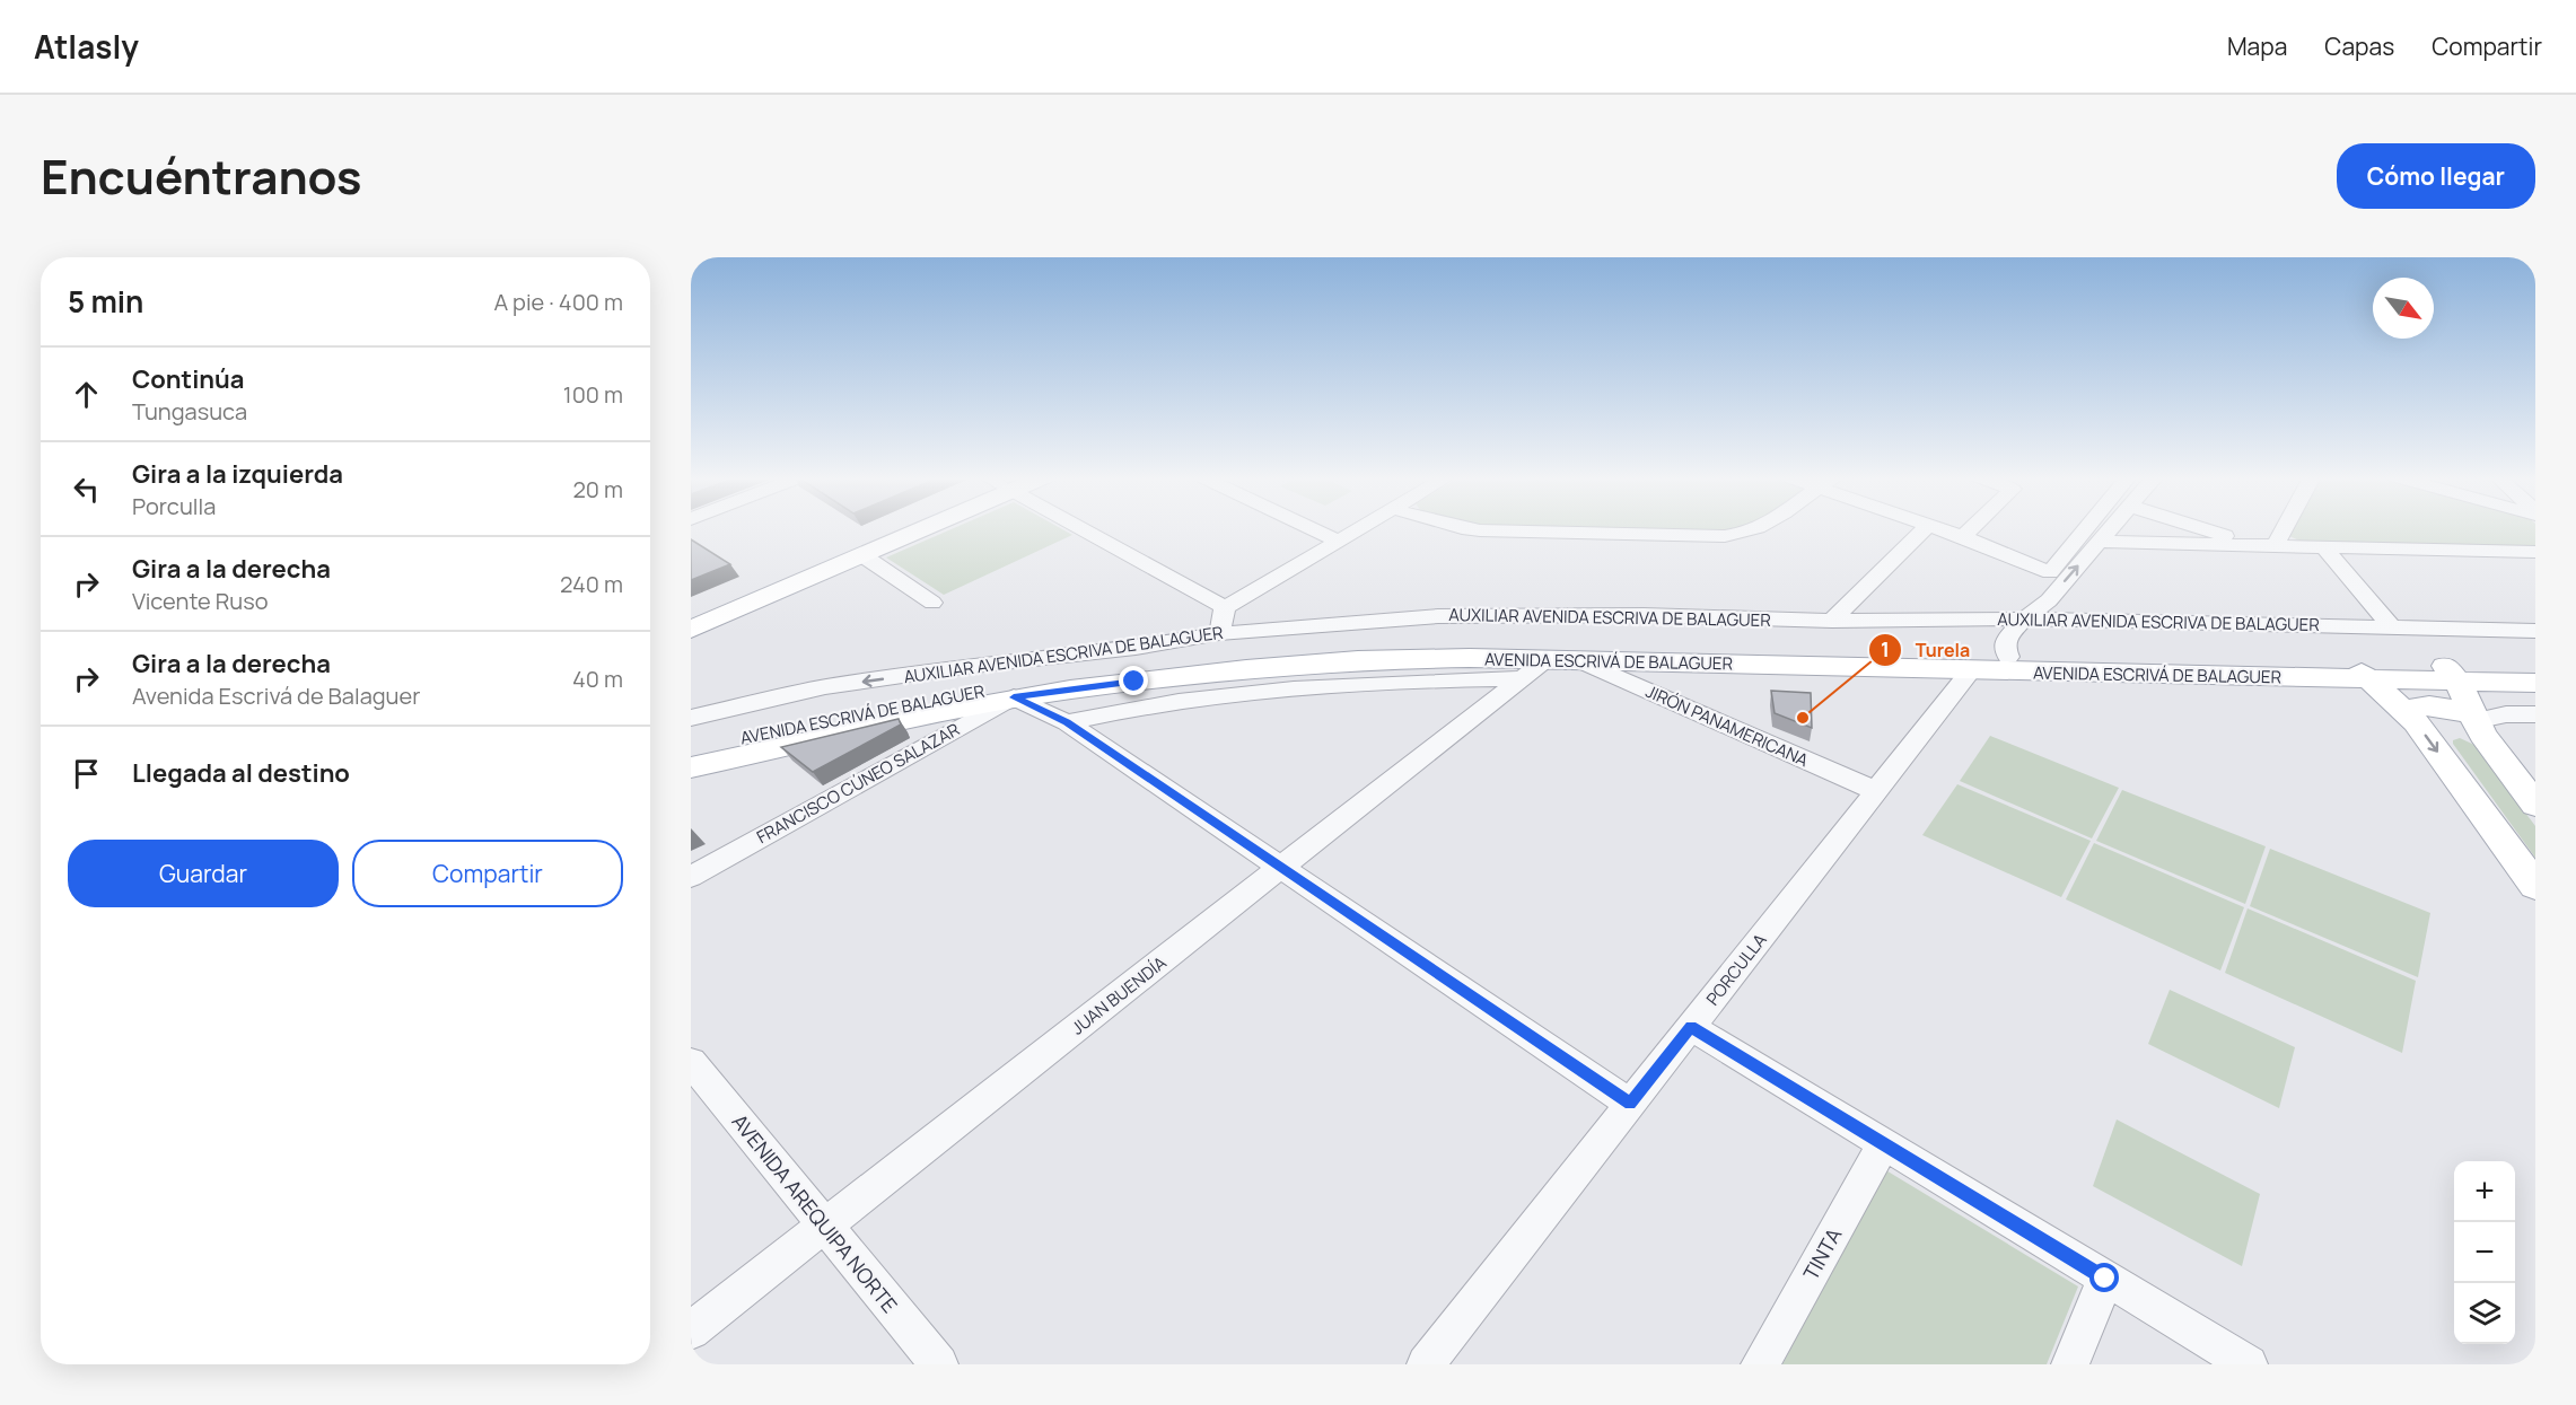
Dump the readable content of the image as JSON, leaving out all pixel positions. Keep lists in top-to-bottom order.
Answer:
{
  "streets": {
    "main road": ["AVENIDA ESCRIVÁ DE BALAGUER"],
    "street": [
      "AUXILIAR AVENIDA ESCRIVA DE BALAGUER",
      "JIRÓN PANAMERICANA",
      "FRANCISCO CÚNEO SALAZAR",
      "PORCULLA",
      "JUAN BUENDÍA",
      "AVENIDA AREQUIPA NORTE",
      "TINTA"
    ]
  },
  "crossings": [
    ["AVENIDA ESCRIVÁ DE BALAGUER", "JIRÓN PANAMERICANA"],
    ["AVENIDA ESCRIVÁ DE BALAGUER", "FRANCISCO CÚNEO SALAZAR"],
    ["AVENIDA ESCRIVÁ DE BALAGUER", "PORCULLA"],
    ["AVENIDA ESCRIVÁ DE BALAGUER", "JUAN BUENDÍA"],
    ["JIRÓN PANAMERICANA", "PORCULLA"],
    ["JUAN BUENDÍA", "AVENIDA AREQUIPA NORTE"]
  ],
  "places": ["Turela"],
  "north": "bottom right",
  "page": {
    "header": "Atlasly",
    "nav": ["Mapa", "Capas", "Compartir"],
    "title": "Encuéntranos",
    "buttons": [
      "Cómo llegar",
      ["Guardar", "Compartir"]
    ],
    "heading": ["5 min", "A pie · 400 m"],
    "list": [
      ["Continúa", "Tungasuca", "100 m"],
      ["Gira a la izquierda", "Porculla", "20 m"],
      ["Gira a la derecha", "Vicente Ruso", "240 m"],
      ["Gira a la derecha", "Avenida Escrivá de Balaguer", "40 m"],
      "Llegada al destino"
    ],
    "map_buttons": ["+", "−"]
  }
}
